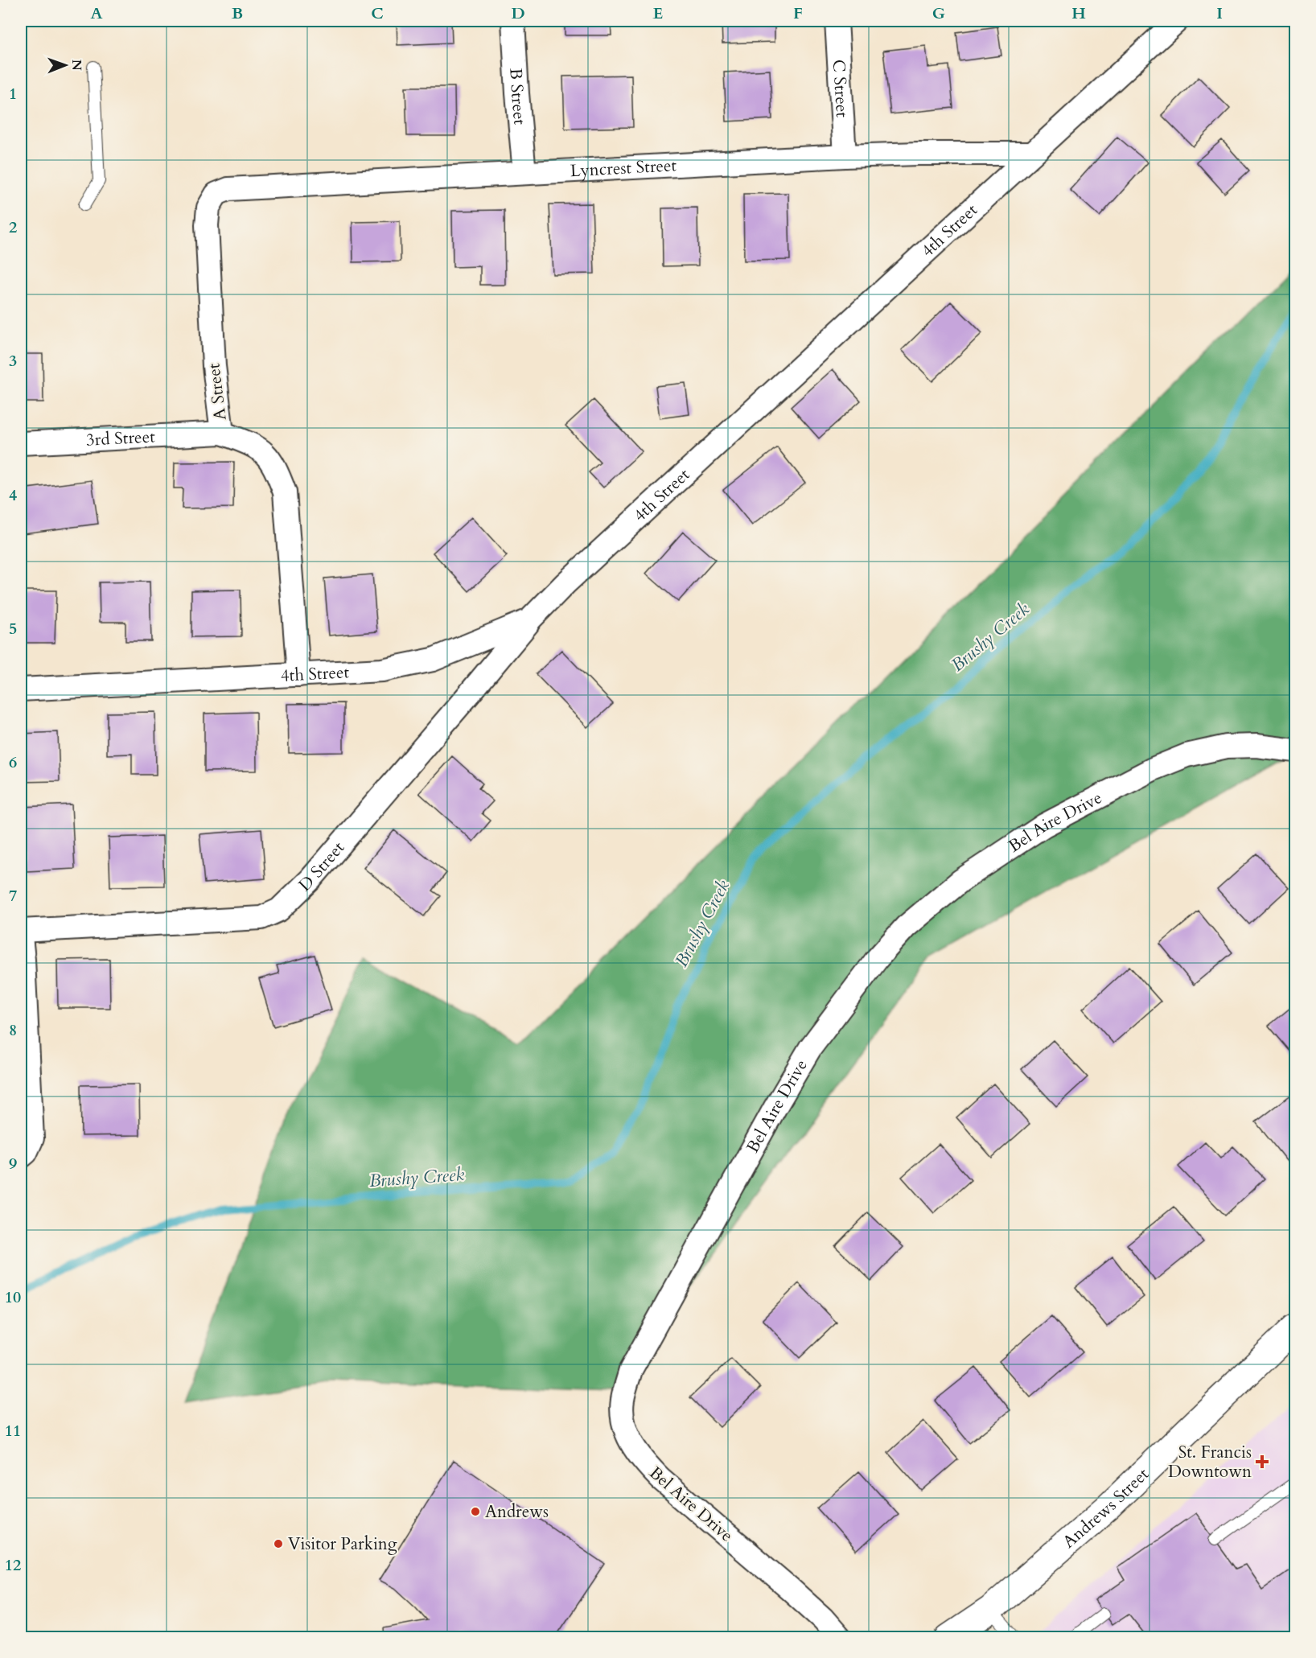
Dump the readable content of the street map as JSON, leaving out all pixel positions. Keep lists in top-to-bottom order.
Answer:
{
  "streets": {
    "street": [
      "C Street",
      "B Street",
      "Lyncrest Street",
      "4th Street",
      "A Street",
      "3rd Street",
      "Bel Aire Drive",
      "D Street",
      "Andrews Street"
    ]
  },
  "crossings": [
    ["C Street", "Lyncrest Street"],
    ["B Street", "Lyncrest Street"],
    ["Lyncrest Street", "4th Street"],
    ["Lyncrest Street", "A Street"],
    ["4th Street", "A Street"],
    ["4th Street", "D Street"],
    ["A Street", "3rd Street"]
  ],
  "water": ["Brushy Creek"],
  "places": {
    "health": ["St. Francis Downtown"],
    "other": ["Andrews", "Visitor Parking"]
  },
  "north": "right",
  "grid": {
    "columns": [
      "A",
      "B",
      "C",
      "D",
      "E",
      "F",
      "G",
      "H",
      "I"
    ],
    "rows": [
      "1",
      "2",
      "3",
      "4",
      "5",
      "6",
      "7",
      "8",
      "9",
      "10",
      "11",
      "12"
    ]
  }
}
